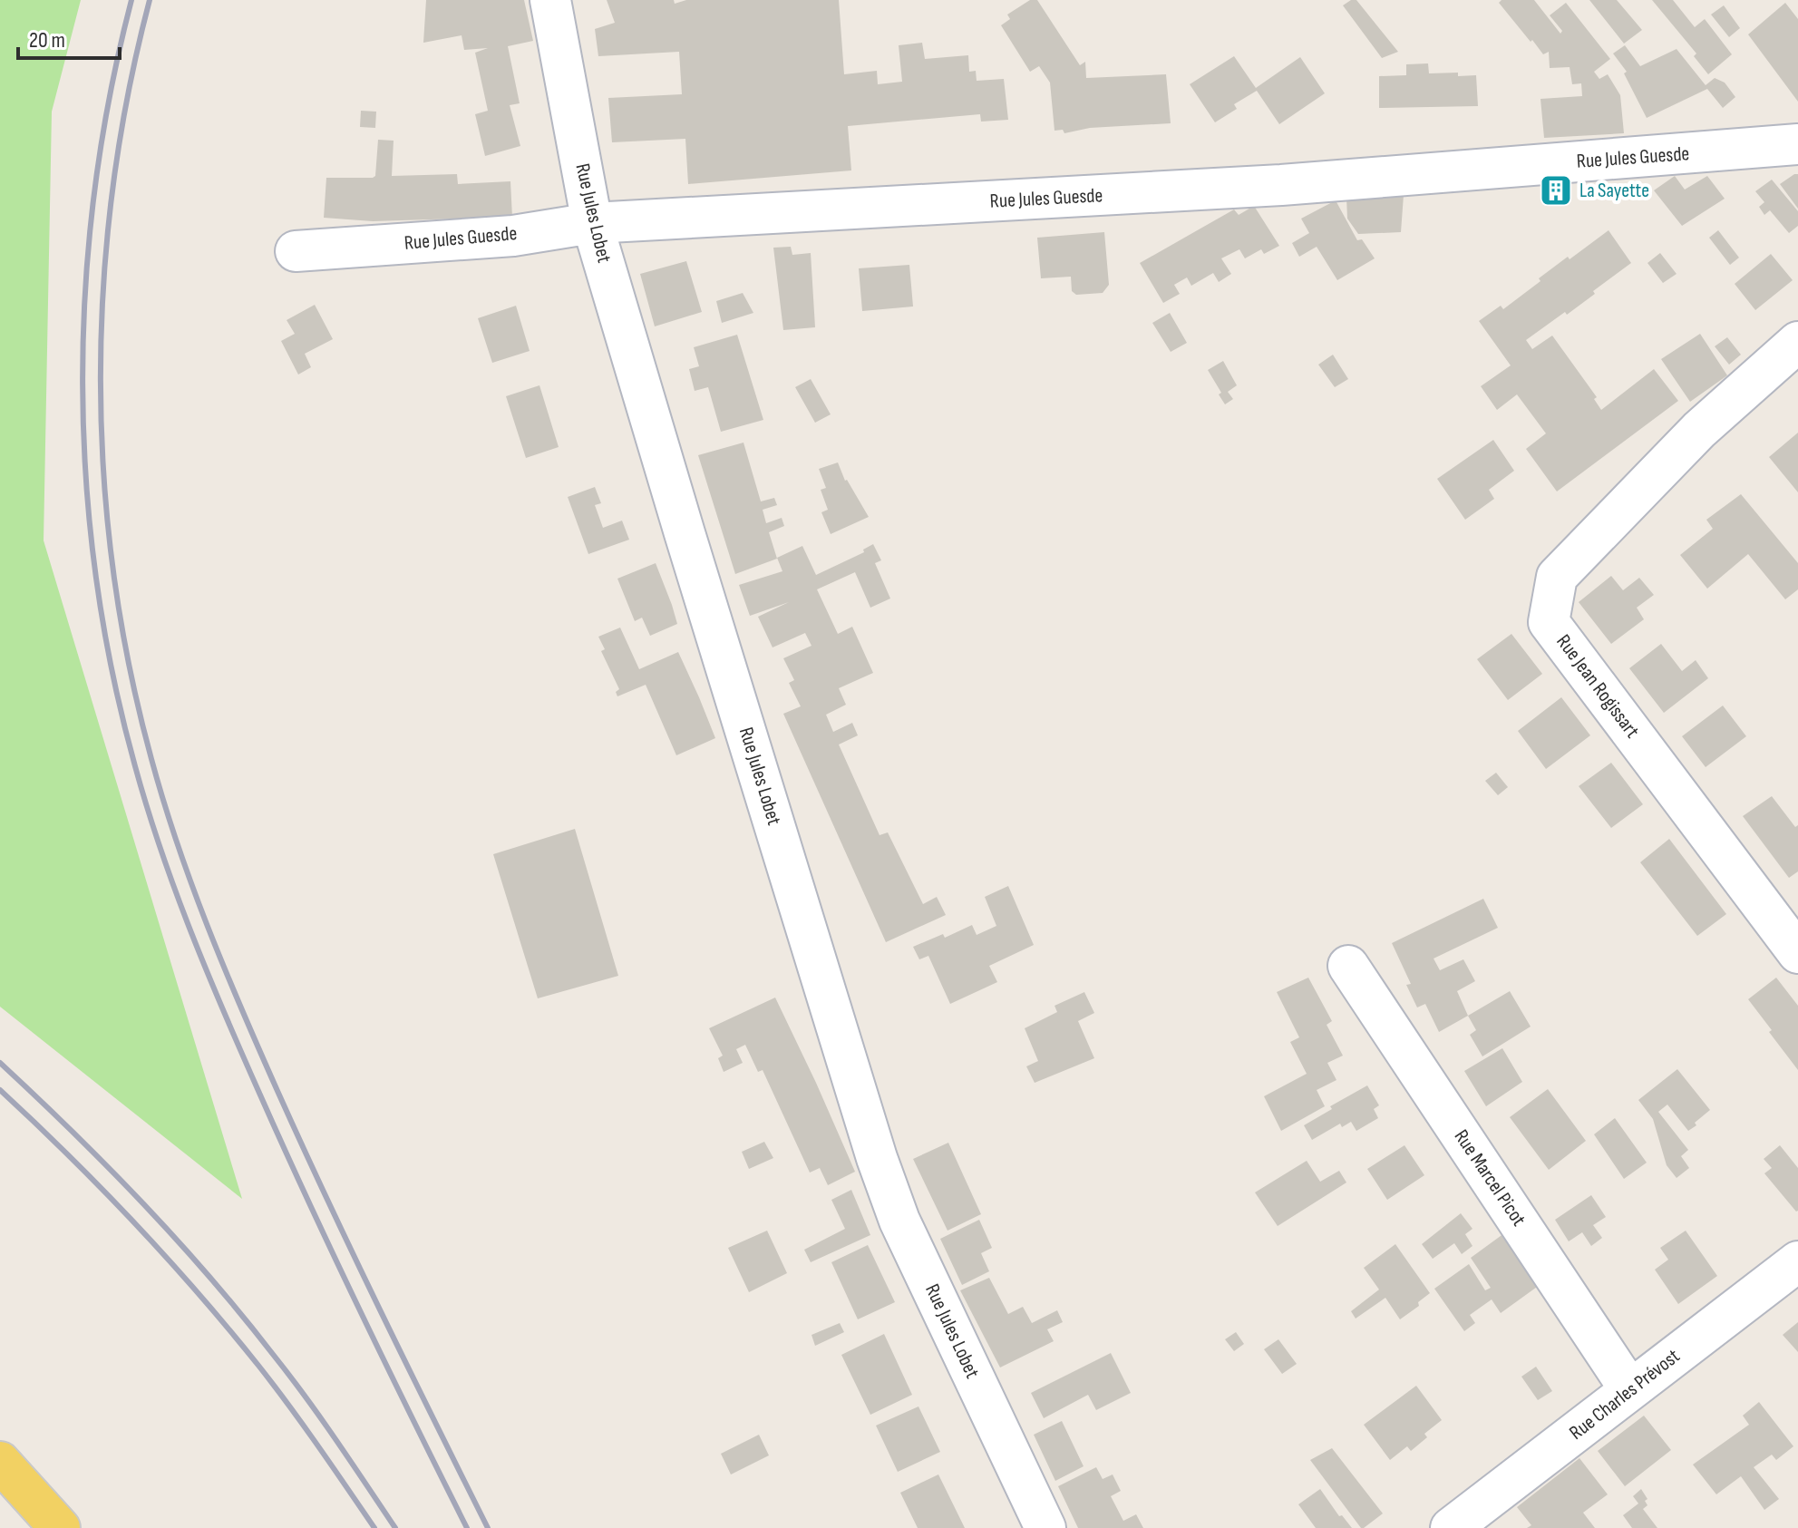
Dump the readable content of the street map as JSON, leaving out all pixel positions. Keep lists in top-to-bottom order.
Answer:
{
  "streets": {
    "street": [
      "Rue Jules Guesde",
      "Rue Jules Lobet",
      "Rue Jean Rogissart",
      "Rue Marcel Picot",
      "Rue Charles Prévost"
    ]
  },
  "crossings": [
    ["Rue Jules Guesde", "Rue Jules Lobet"],
    ["Rue Marcel Picot", "Rue Charles Prévost"]
  ],
  "places": {
    "building": ["La Sayette"]
  },
  "scale_bar": "20 m"
}
